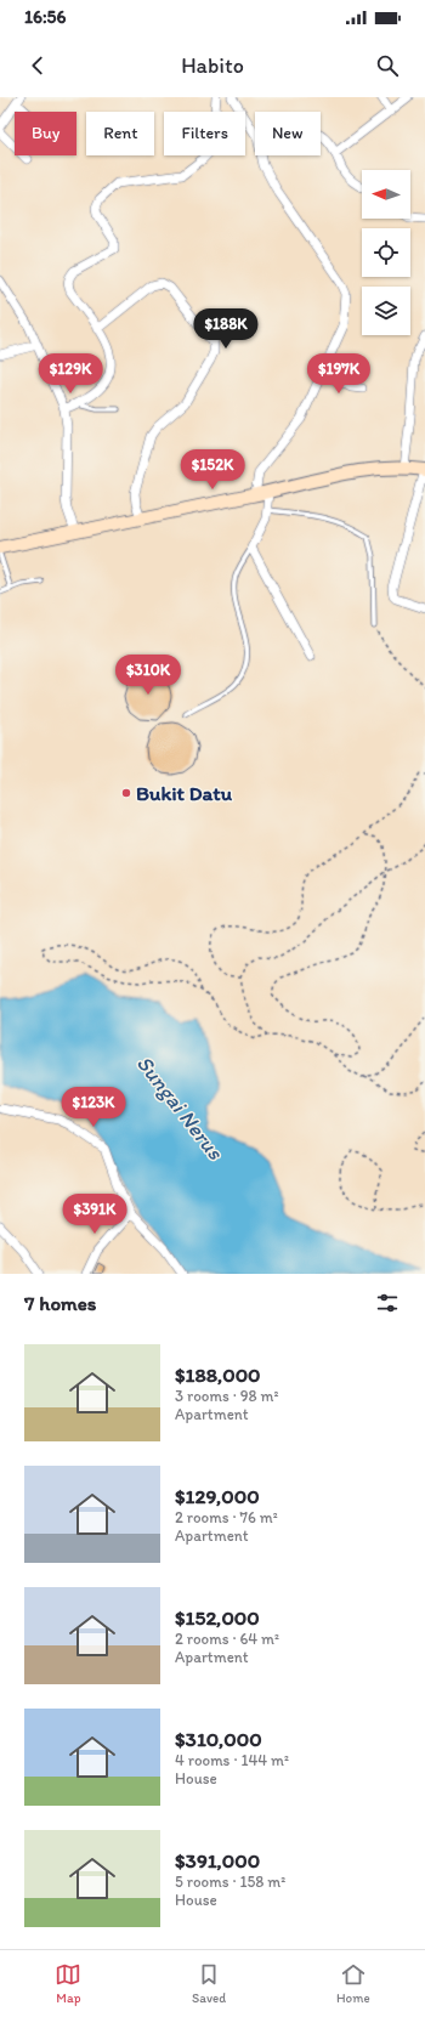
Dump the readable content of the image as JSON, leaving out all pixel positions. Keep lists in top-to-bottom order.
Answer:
{
  "water": ["Sungai Nerus"],
  "places": ["Bukit Datu"],
  "north": "left",
  "page": {
    "status": "16:56",
    "header": "Habito",
    "chip": [
      "Buy",
      "Rent",
      "Filters",
      "New"
    ],
    "price": [
      "$188K",
      "$129K",
      "$197K",
      "$152K",
      "$310K",
      "$123K",
      "$391K"
    ],
    "heading": "7 homes",
    "list": [
      {
        "name": "$188,000",
        "note": "3 rooms · 98 m² · Apartment"
      },
      {
        "name": "$129,000",
        "note": "2 rooms · 76 m² · Apartment"
      },
      {
        "name": "$152,000",
        "note": "2 rooms · 64 m² · Apartment"
      },
      {
        "name": "$310,000",
        "note": "4 rooms · 144 m² · House"
      },
      {
        "name": "$391,000",
        "note": "5 rooms · 158 m² · House"
      }
    ],
    "tabs": ["Map", "Saved", "Home"]
  }
}
